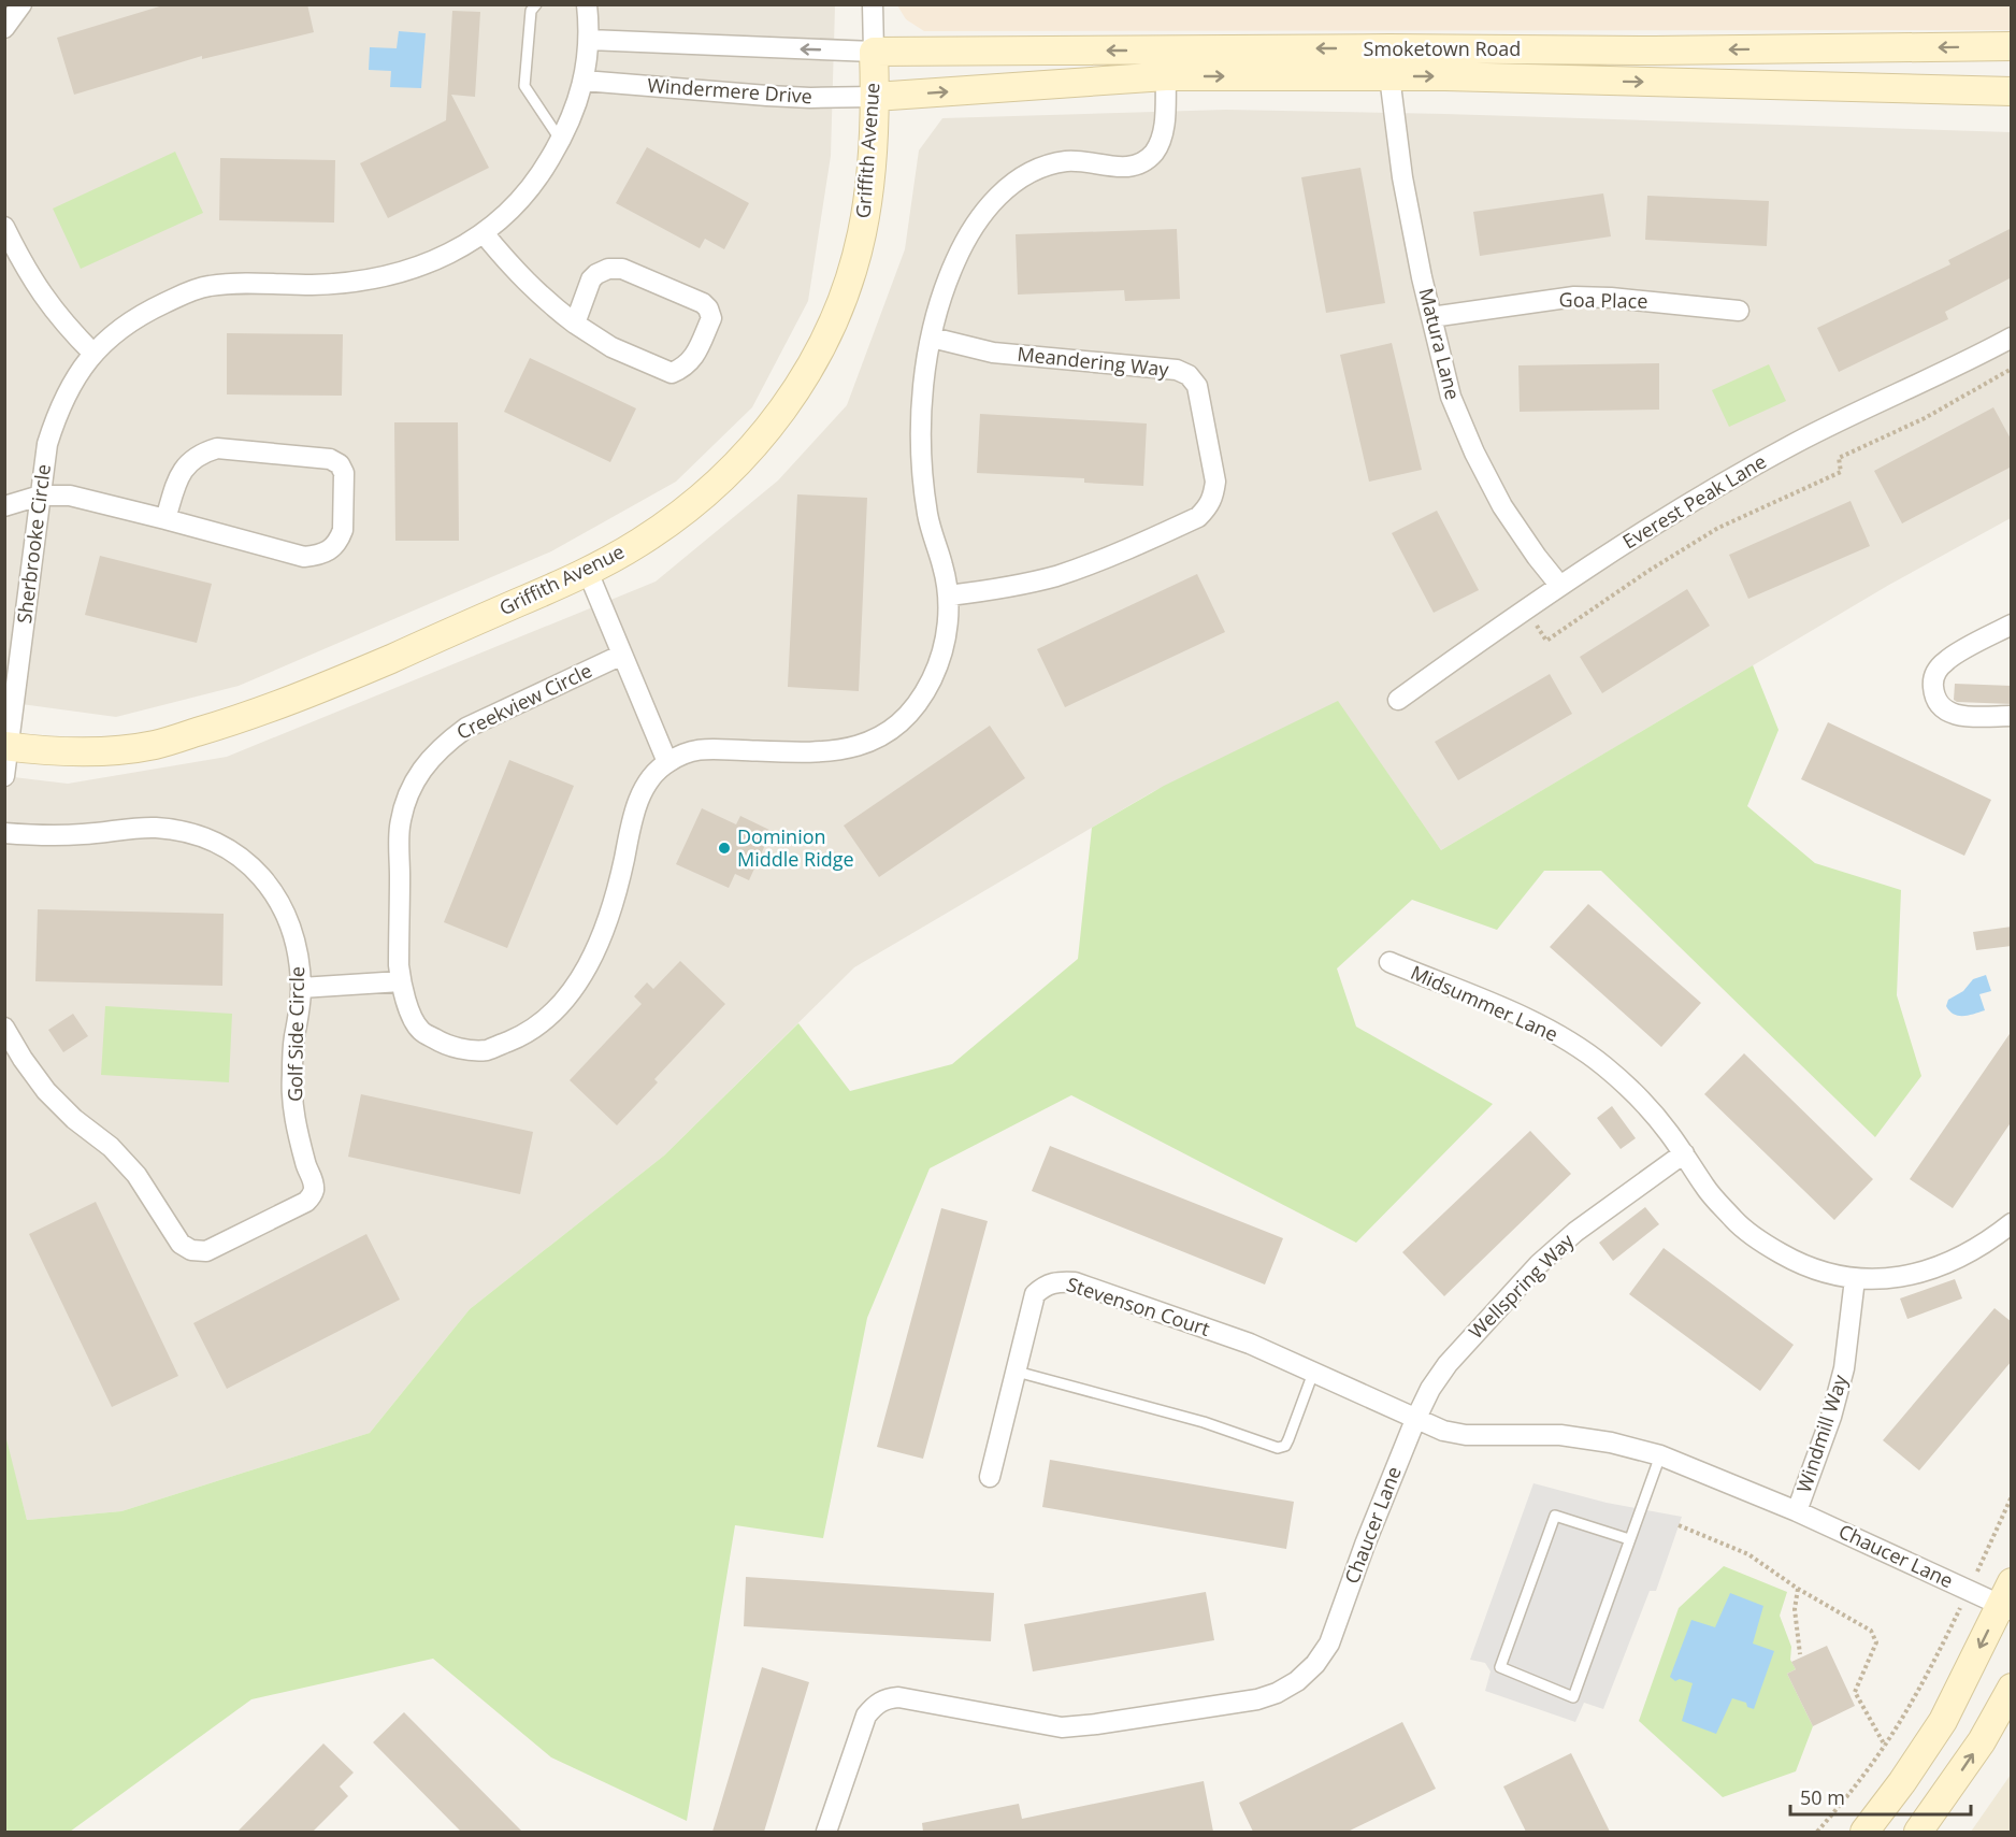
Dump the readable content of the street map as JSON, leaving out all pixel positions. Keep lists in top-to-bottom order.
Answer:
{
  "streets": {
    "street": [
      "Smoketown Road",
      "Windermere Drive",
      "Griffith Avenue",
      "Goa Place",
      "Matura Lane",
      "Meandering Way",
      "Everest Peak Lane",
      "Sherbrooke Circle",
      "Creekview Circle",
      "Midsummer Lane",
      "Golf Side Circle",
      "Wellspring Way",
      "Stevenson Court",
      "Windmill Way",
      "Chaucer Lane"
    ]
  },
  "crossings": [
    ["Smoketown Road", "Windermere Drive"],
    ["Smoketown Road", "Griffith Avenue"],
    ["Smoketown Road", "Matura Lane"],
    ["Windermere Drive", "Griffith Avenue"],
    ["Windermere Drive", "Sherbrooke Circle"],
    ["Griffith Avenue", "Sherbrooke Circle"],
    ["Goa Place", "Matura Lane"],
    ["Matura Lane", "Everest Peak Lane"],
    ["Midsummer Lane", "Wellspring Way"],
    ["Midsummer Lane", "Windmill Way"],
    ["Wellspring Way", "Stevenson Court"],
    ["Wellspring Way", "Chaucer Lane"],
    ["Stevenson Court", "Chaucer Lane"],
    ["Windmill Way", "Chaucer Lane"]
  ],
  "places": ["Dominion Middle Ridge"],
  "scale_bar": "50 m"
}
